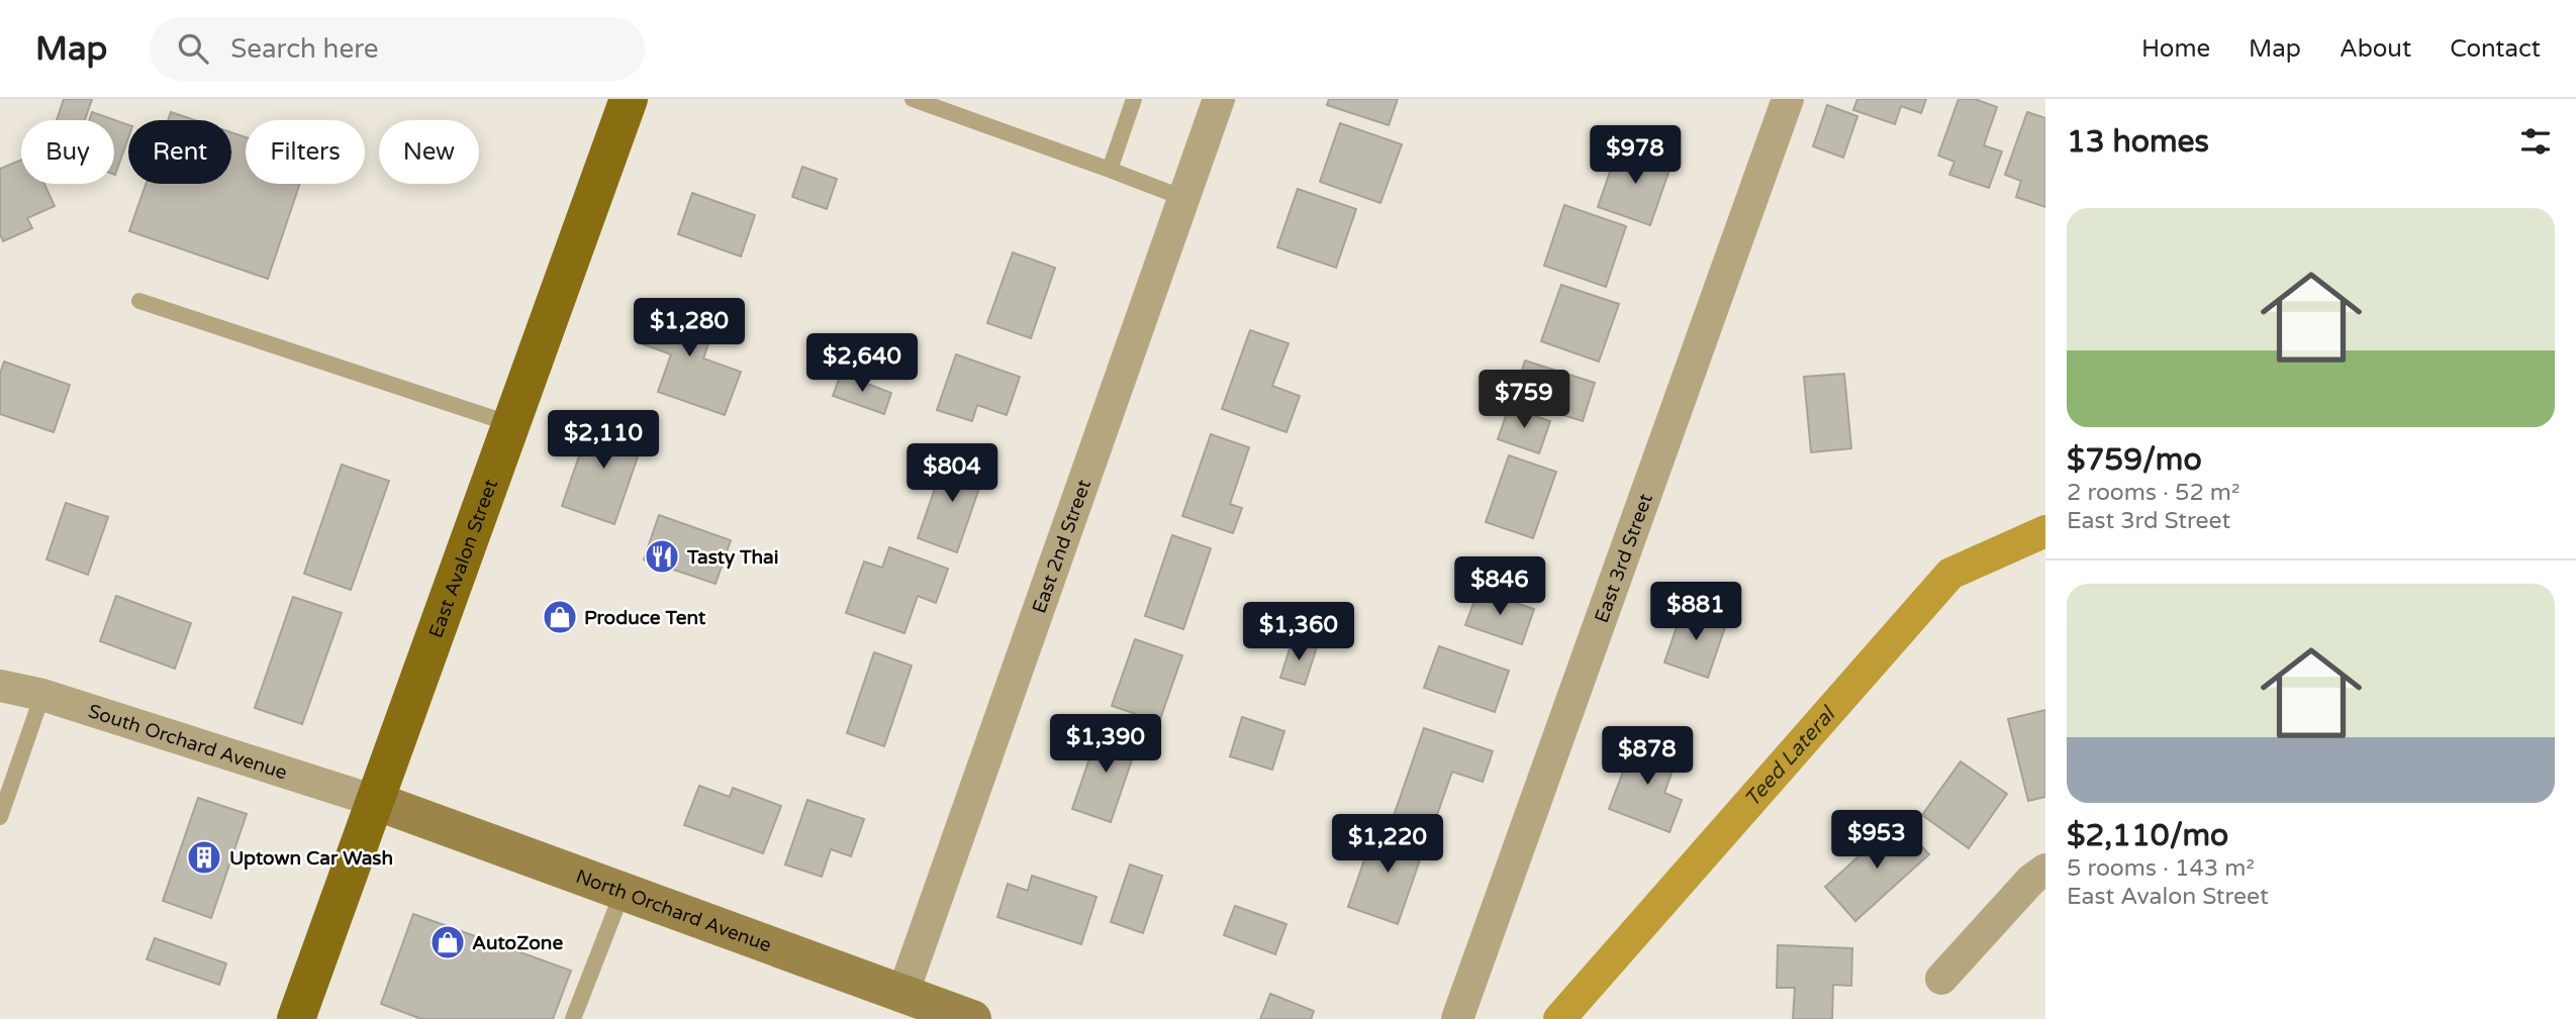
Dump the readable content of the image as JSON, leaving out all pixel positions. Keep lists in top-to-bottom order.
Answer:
{
  "streets": {
    "main road": ["East Avalon Street"],
    "street": [
      "East 2nd Street",
      "East 3rd Street",
      "South Orchard Avenue",
      "North Orchard Avenue"
    ]
  },
  "crossings": [
    ["East 2nd Street", "North Orchard Avenue"],
    ["East Avalon Street", "South Orchard Avenue"],
    ["East Avalon Street", "North Orchard Avenue"],
    ["South Orchard Avenue", "North Orchard Avenue"]
  ],
  "water": ["Teed Lateral"],
  "places": {
    "restaurant": ["Tasty Thai"],
    "shop": ["Produce Tent", "AutoZone"],
    "building": ["Uptown Car Wash"]
  },
  "page": {
    "header": "Map",
    "search": "Search here",
    "nav": [
      "Home",
      "Map",
      "About",
      "Contact"
    ],
    "heading": "13 homes",
    "chip": [
      "Buy",
      "Rent",
      "Filters",
      "New"
    ],
    "price": [
      "$978",
      "$1,280",
      "$2,640",
      "$759",
      "$2,110",
      "$804",
      "$846",
      "$881",
      "$1,360",
      "$1,390",
      "$878",
      "$953",
      "$1,220"
    ],
    "list": [
      {
        "name": "$759/mo",
        "note": "2 rooms · 52 m² · East 3rd Street"
      },
      {
        "name": "$2,110/mo",
        "note": "5 rooms · 143 m² · East Avalon Street"
      }
    ]
  }
}
